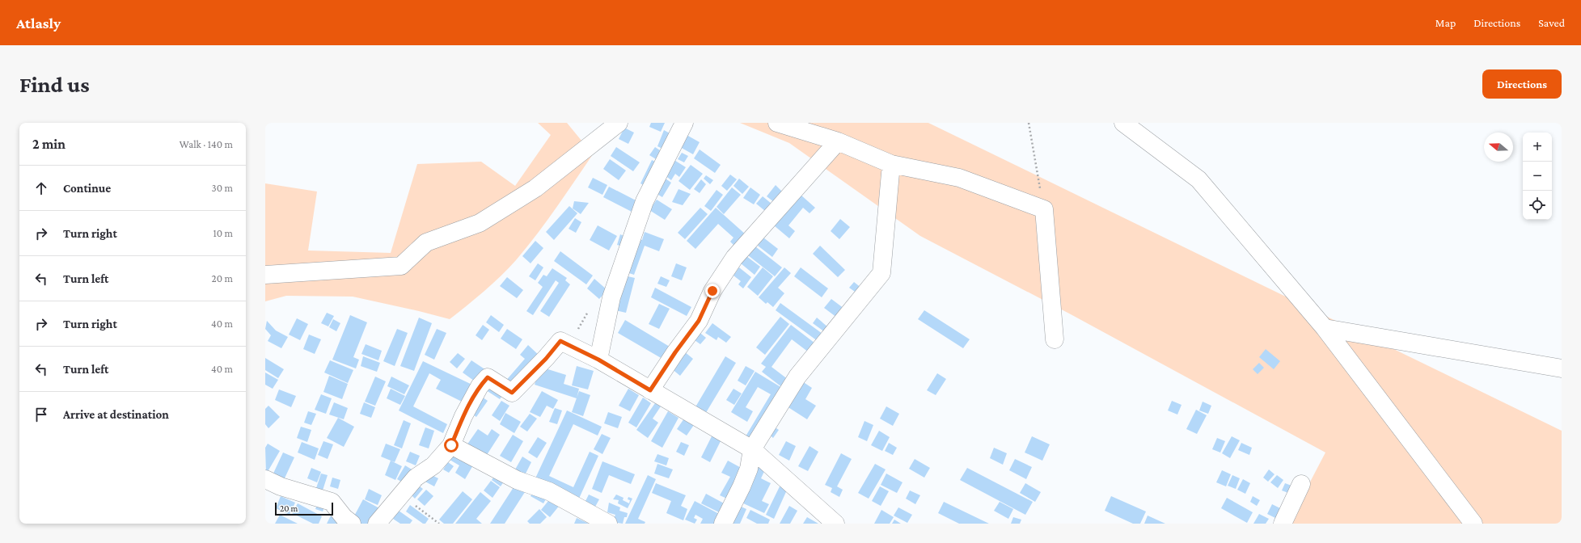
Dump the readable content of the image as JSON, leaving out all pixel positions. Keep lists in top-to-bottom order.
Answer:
{
  "scale_bar": "20 m",
  "north": "left",
  "page": {
    "header": "Atlasly",
    "nav": ["Map", "Directions", "Saved"],
    "buttons": "Directions",
    "title": "Find us",
    "heading": ["2 min", "Walk · 140 m"],
    "map_buttons": ["+", "−"],
    "list": [
      ["Continue", "30 m"],
      ["Turn right", "10 m"],
      ["Turn left", "20 m"],
      ["Turn right", "40 m"],
      ["Turn left", "40 m"],
      "Arrive at destination"
    ],
    "scale": "20 m"
  }
}
